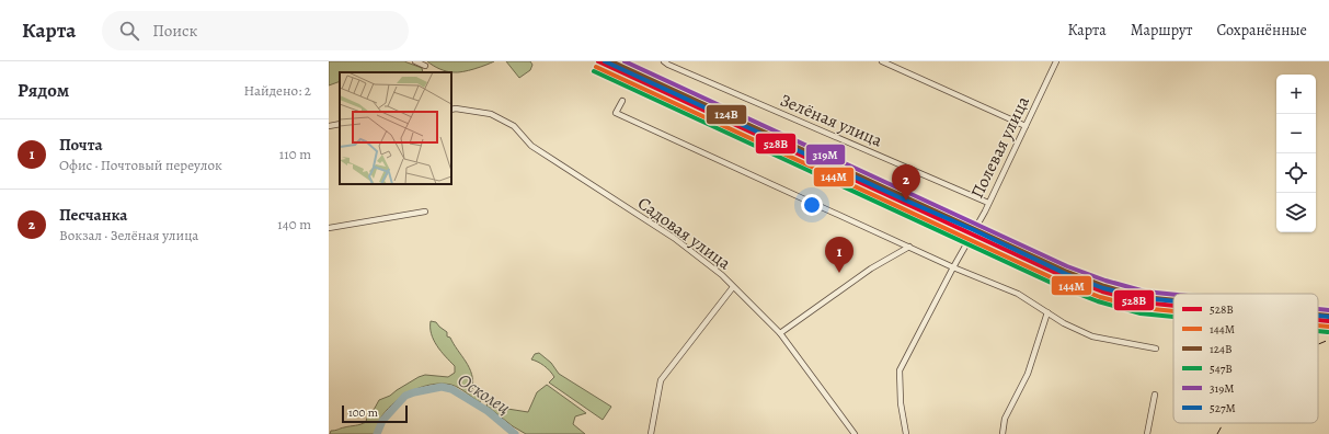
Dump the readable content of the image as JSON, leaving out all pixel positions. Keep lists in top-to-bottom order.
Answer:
{
  "streets": {
    "street": ["Зелёная улица", "Полевая улица", "Садовая улица"]
  },
  "crossings": [
    ["Зелёная улица", "Полевая улица"]
  ],
  "water": ["Осколец"],
  "lines": [
    "transit line 528В",
    "transit line 124В",
    "transit line 319М",
    "transit line 527М",
    "transit line 144М",
    "transit line 547В"
  ],
  "legend": [
    "528В",
    "144М",
    "124В",
    "547В",
    "319М",
    "527М"
  ],
  "scale_bar": "100 m",
  "page": {
    "header": "Карта",
    "search": "Поиск",
    "nav": ["Карта", "Маршрут", "Сохранённые"],
    "heading": ["Рядом", "Найдено: 2"],
    "map_buttons": ["+", "−"],
    "list": [
      {
        "mark": "1",
        "name": "Почта",
        "note": "Офис · Почтовый переулок",
        "value": "110 m"
      },
      {
        "mark": "2",
        "name": "Песчанка",
        "note": "Вокзал · Зелёная улица",
        "value": "140 m"
      }
    ],
    "pins": ["2", "1"],
    "scale": "100 m"
  }
}
